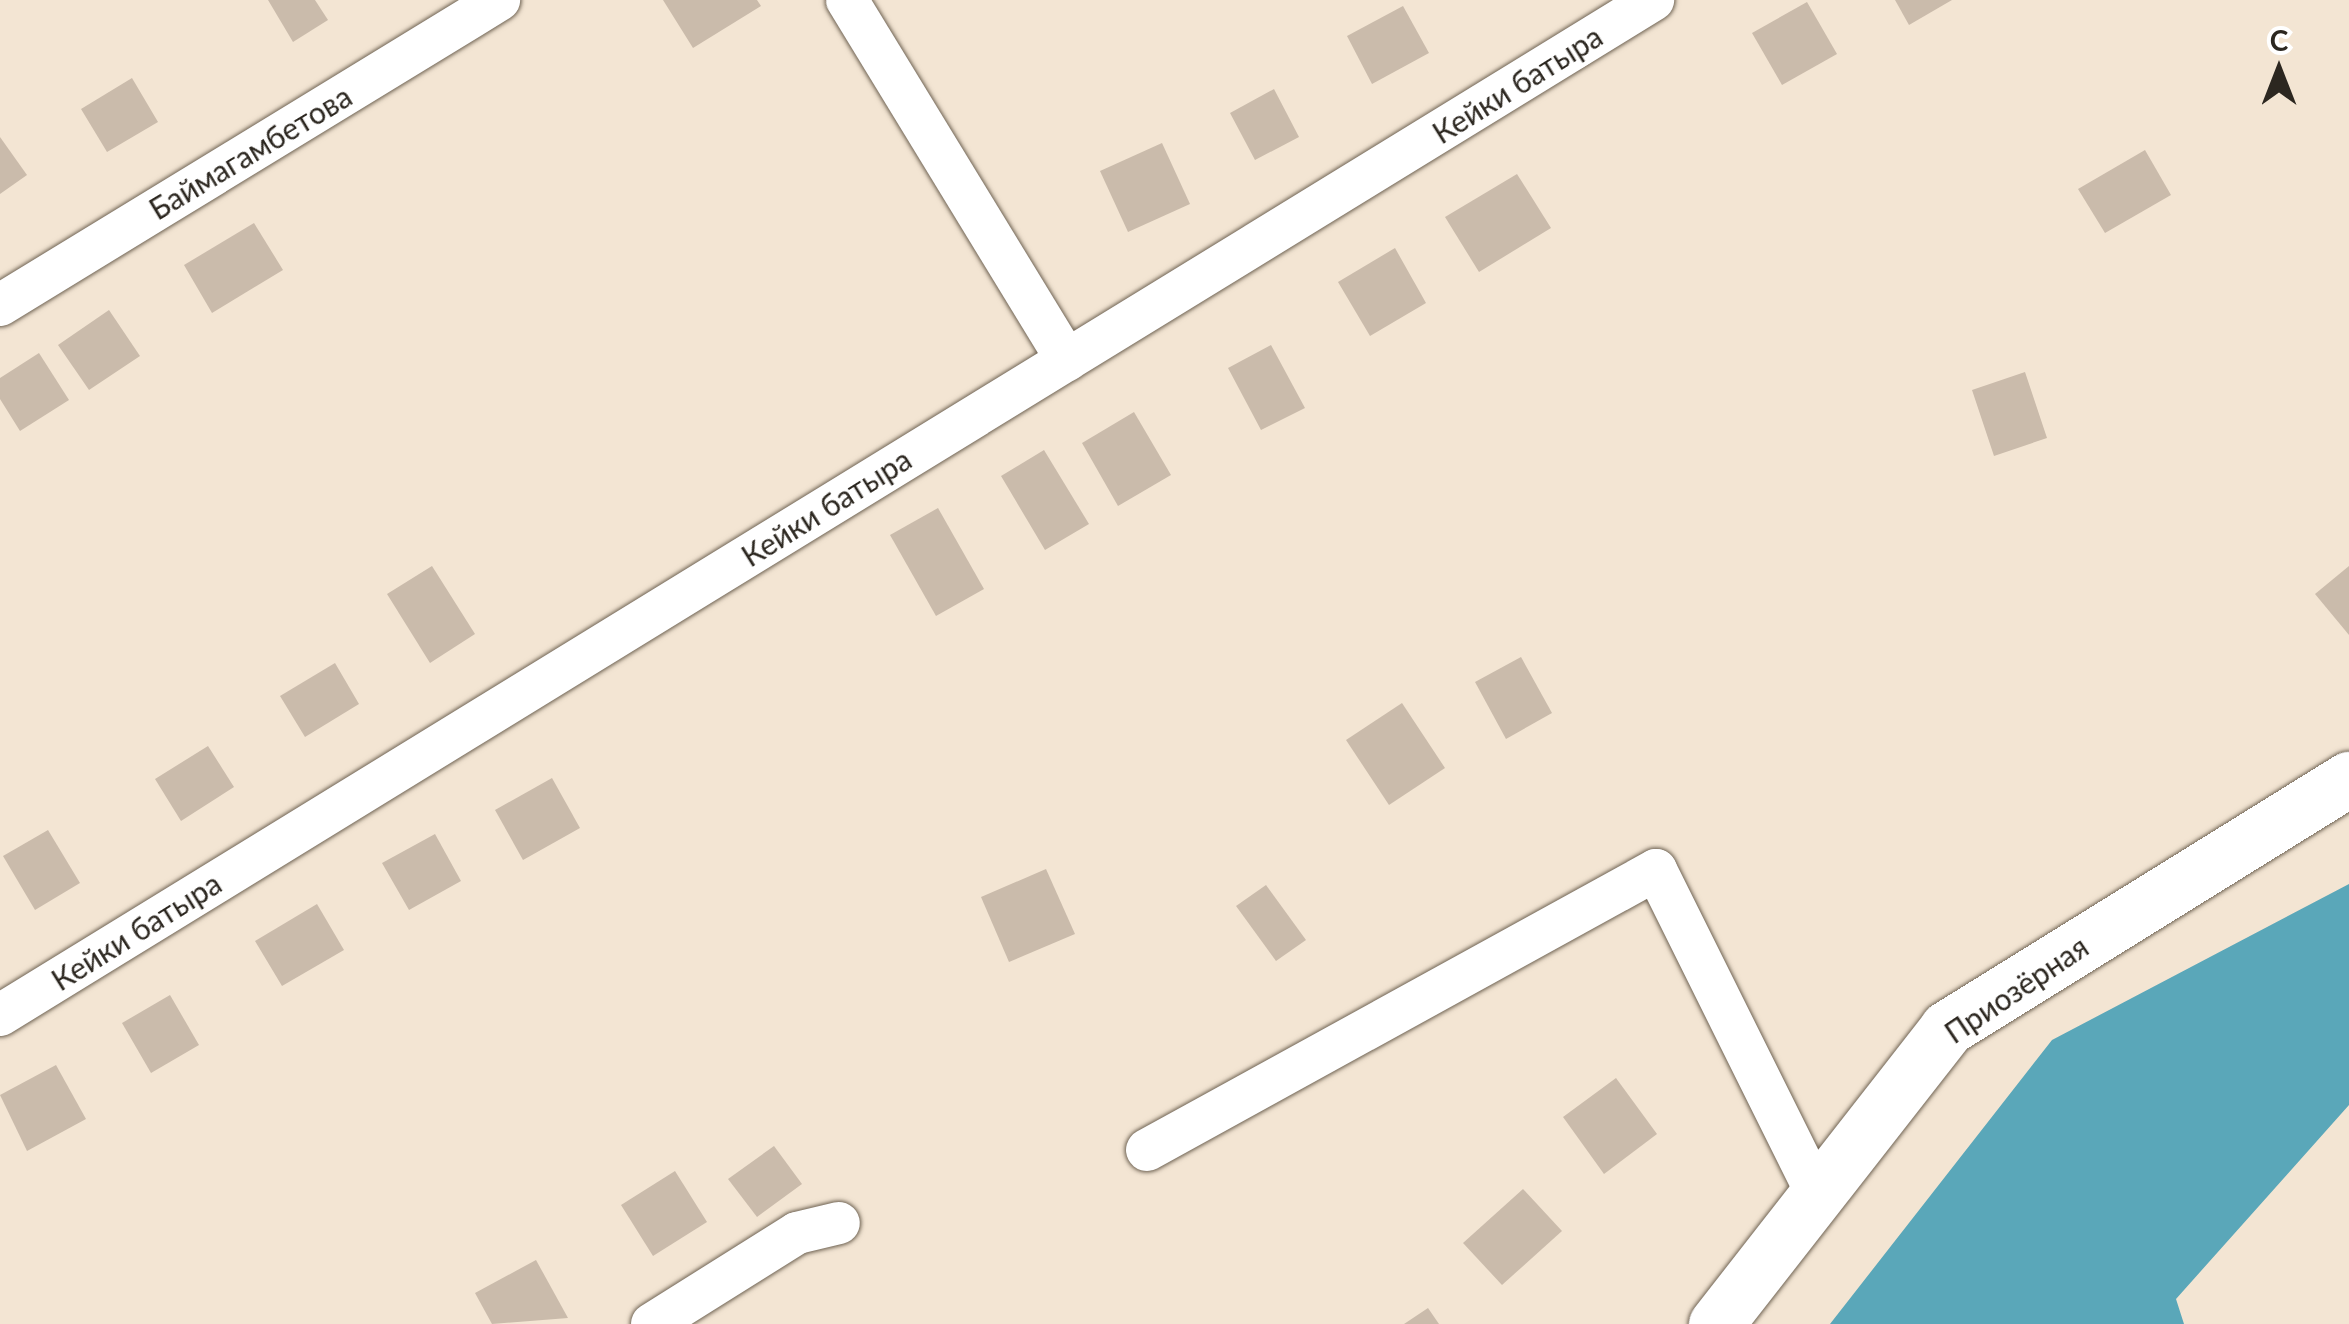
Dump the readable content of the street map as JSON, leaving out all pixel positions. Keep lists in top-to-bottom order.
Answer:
{
  "streets": {
    "street": ["Кейки батыра", "Баймагамбетова", "Приозёрная"]
  },
  "north": "top"
}
